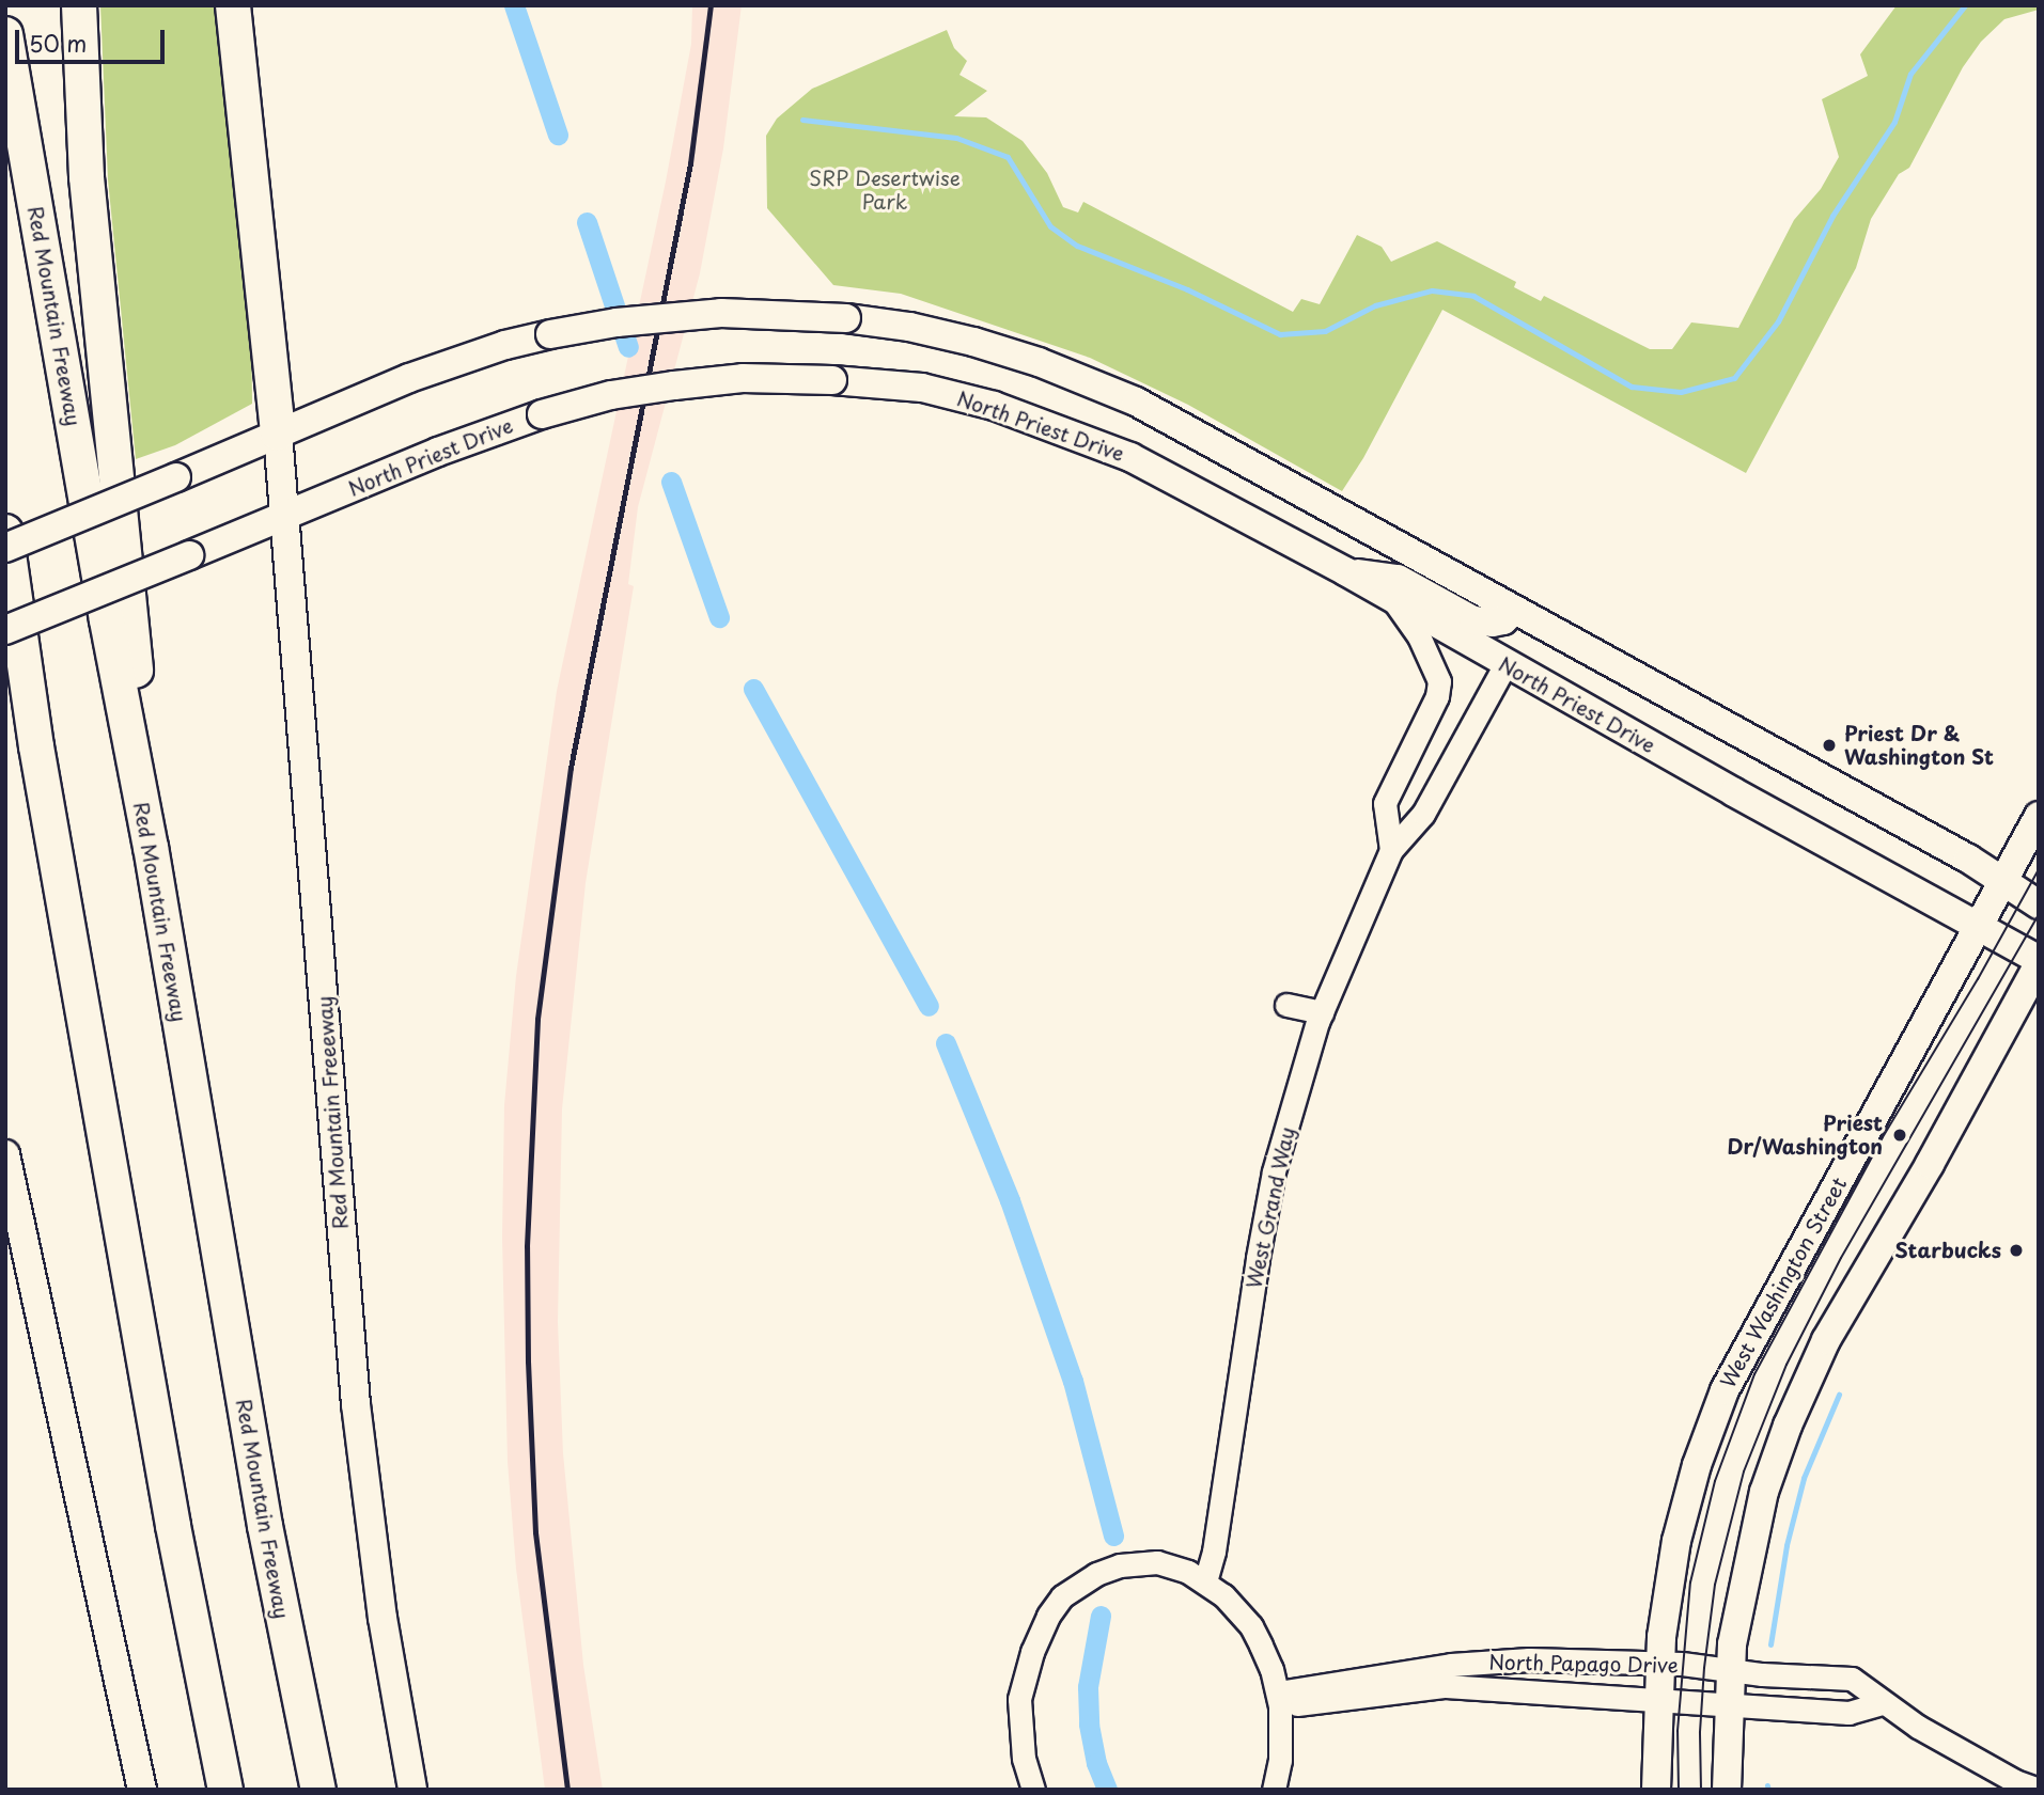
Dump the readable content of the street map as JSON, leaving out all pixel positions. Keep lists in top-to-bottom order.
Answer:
{
  "streets": {
    "highway": ["Red Mountain Freeway"],
    "main road": ["North Priest Drive", "Red Mountain Freeeway", "West Washington Street"],
    "street": ["West Grand Way", "North Papago Drive"]
  },
  "crossings": [
    ["North Priest Drive", "Red Mountain Freeeway"],
    ["North Priest Drive", "West Grand Way"],
    ["North Priest Drive", "West Washington Street"],
    ["West Washington Street", "North Papago Drive"]
  ],
  "parks": ["SRP Desertwise Park"],
  "places": ["Priest Dr & Washington St", "Priest Dr/Washington", "Starbucks"],
  "scale_bar": "50 m"
}
